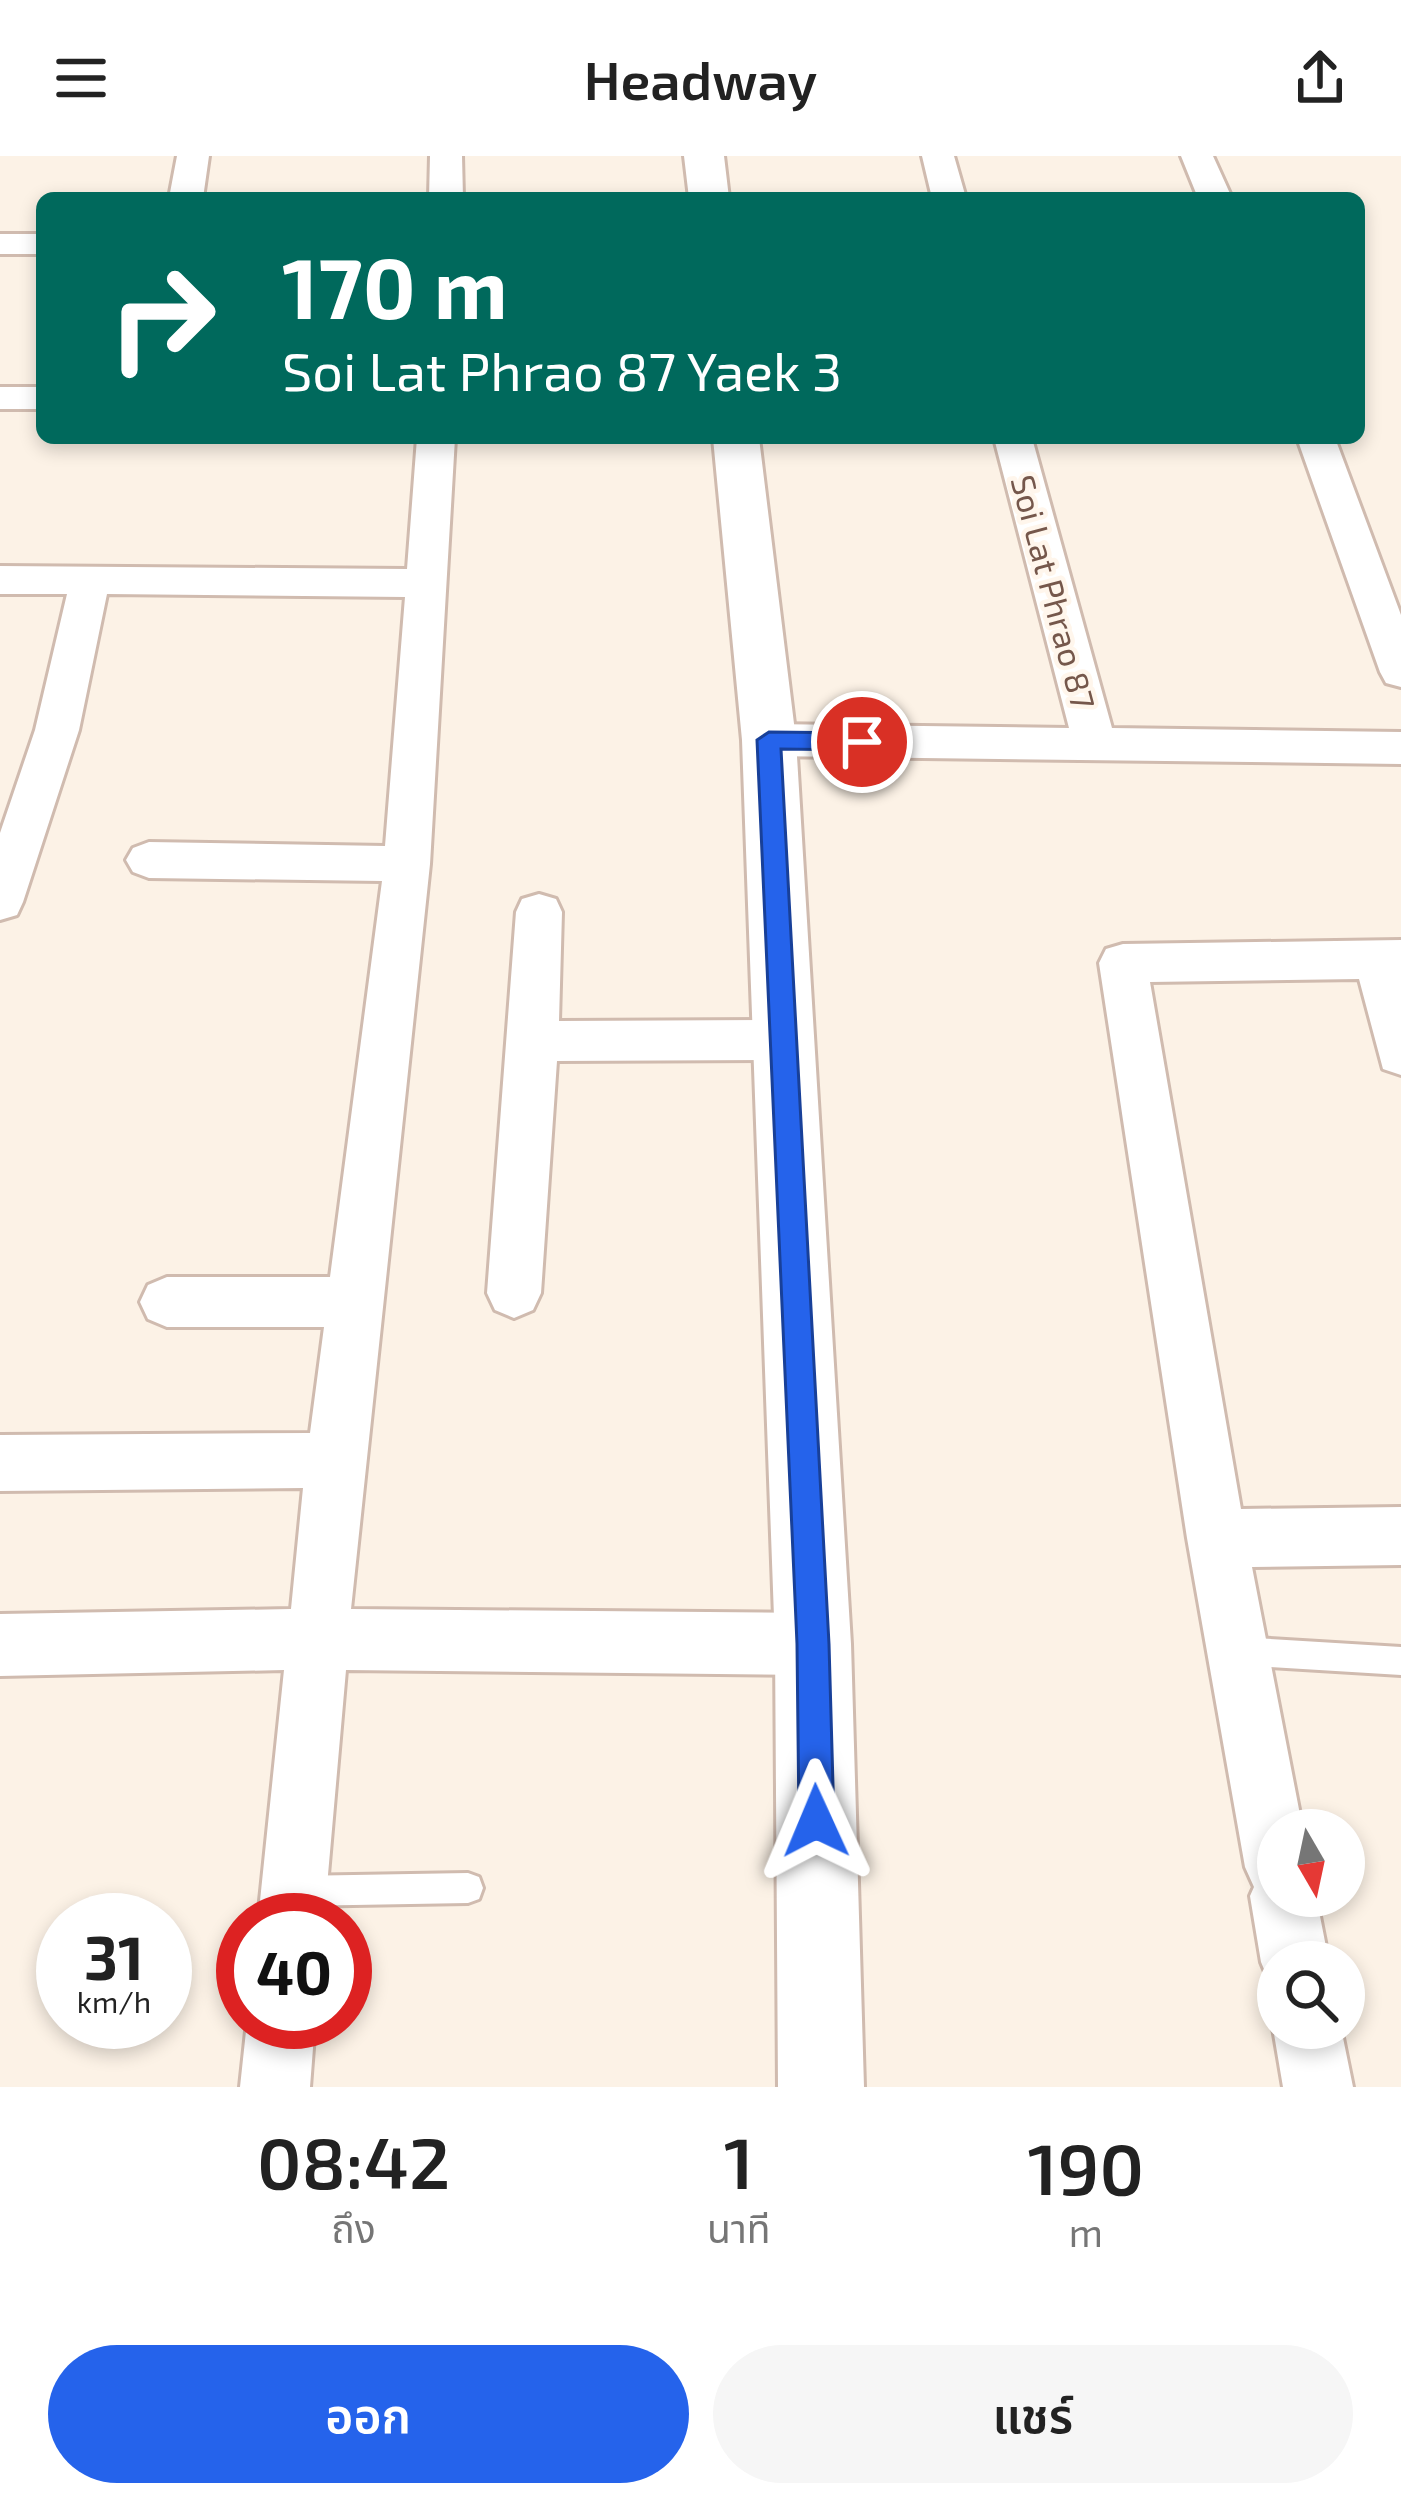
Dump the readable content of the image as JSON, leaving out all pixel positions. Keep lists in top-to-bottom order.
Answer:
{
  "streets": {
    "street": ["Soi Lat Phrao 87"]
  },
  "north": "bottom",
  "page": {
    "header": "Headway",
    "turn": ["170 m", "Soi Lat Phrao 87 Yaek 3"],
    "speed": "31 km/h",
    "limit": "40",
    "eta": [
      "08:42",
      "ถึง",
      "1",
      "นาที",
      "190",
      "m"
    ],
    "buttons": ["ออก", "แชร์"]
  }
}
